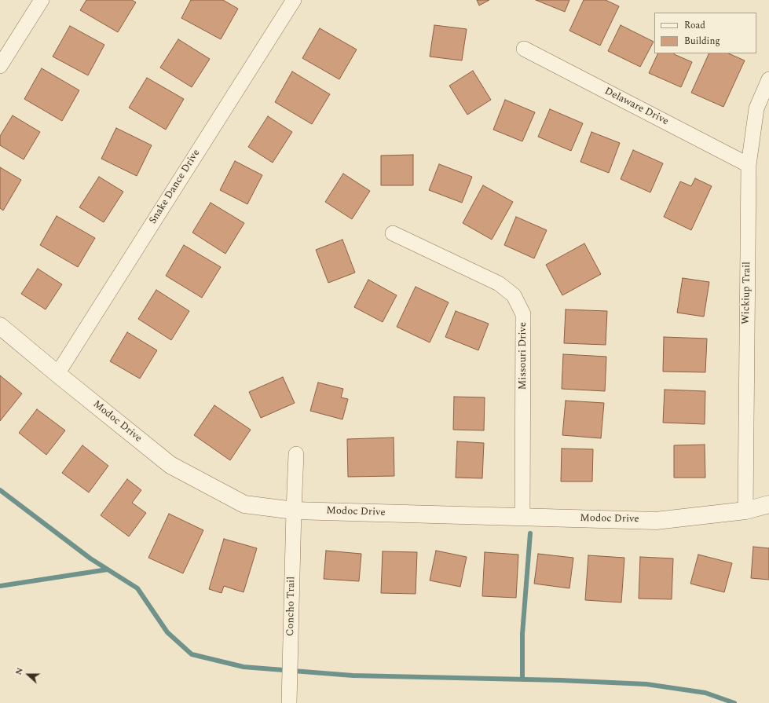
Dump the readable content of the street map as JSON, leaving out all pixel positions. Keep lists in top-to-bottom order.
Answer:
{
  "streets": {
    "street": [
      "Delaware Drive",
      "Snake Dance Drive",
      "Wickiup Trail",
      "Missouri Drive",
      "Modoc Drive",
      "Concho Trail"
    ]
  },
  "crossings": [
    ["Delaware Drive", "Wickiup Trail"],
    ["Snake Dance Drive", "Modoc Drive"],
    ["Wickiup Trail", "Modoc Drive"],
    ["Missouri Drive", "Modoc Drive"],
    ["Modoc Drive", "Concho Trail"]
  ],
  "legend": ["Road", "Building"],
  "north": "left"
}
